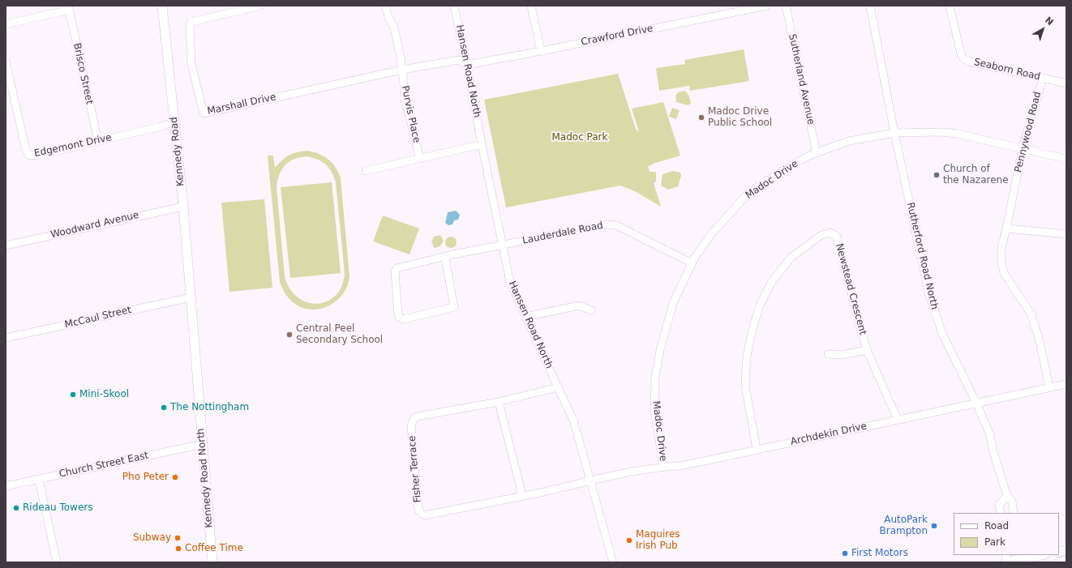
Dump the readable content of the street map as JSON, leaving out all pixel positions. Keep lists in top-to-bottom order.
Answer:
{
  "streets": {
    "main road": ["Kennedy Road", "Kennedy Road North"],
    "street": [
      "Crawford Drive",
      "Seaborn Road",
      "Hansen Road North",
      "Brisco Street",
      "Sutherland Avenue",
      "Marshall Drive",
      "Purvis Place",
      "Pennywood Road",
      "Edgemont Drive",
      "Madoc Drive",
      "Woodward Avenue",
      "Lauderdale Road",
      "Rutherford Road North",
      "Newstead Crescent",
      "McCaul Street",
      "Archdekin Drive",
      "Church Street East",
      "Fisher Terrace"
    ]
  },
  "crossings": [
    ["Crawford Drive", "Hansen Road North"],
    ["Crawford Drive", "Marshall Drive"],
    ["Seaborn Road", "Pennywood Road"],
    ["Hansen Road North", "Marshall Drive"],
    ["Hansen Road North", "Lauderdale Road"],
    ["Hansen Road North", "Archdekin Drive"],
    ["Hansen Road North", "Fisher Terrace"],
    ["Brisco Street", "Edgemont Drive"],
    ["Sutherland Avenue", "Madoc Drive"],
    ["Marshall Drive", "Purvis Place"],
    ["Pennywood Road", "Madoc Drive"],
    ["Pennywood Road", "Archdekin Drive"],
    ["Edgemont Drive", "Kennedy Road"],
    ["Kennedy Road", "Woodward Avenue"],
    ["Kennedy Road", "McCaul Street"],
    ["Kennedy Road", "Kennedy Road North"],
    ["Madoc Drive", "Lauderdale Road"],
    ["Madoc Drive", "Rutherford Road North"],
    ["Madoc Drive", "Archdekin Drive"],
    ["Rutherford Road North", "Archdekin Drive"],
    ["Newstead Crescent", "Archdekin Drive"],
    ["McCaul Street", "Kennedy Road North"],
    ["Archdekin Drive", "Fisher Terrace"],
    ["Church Street East", "Kennedy Road North"]
  ],
  "parks": ["Madoc Park"],
  "places": [
    "Madoc Drive Public School",
    "Church of the Nazarene",
    "Central Peel Secondary School",
    "Mini-Skool",
    "The Nottingham",
    "Pho Peter",
    "Rideau Towers",
    "AutoPark Brampton",
    "Subway",
    "Maguires Irish Pub",
    "Coffee Time",
    "First Motors"
  ],
  "legend": ["Road", "Park"],
  "north": "top right"
}
